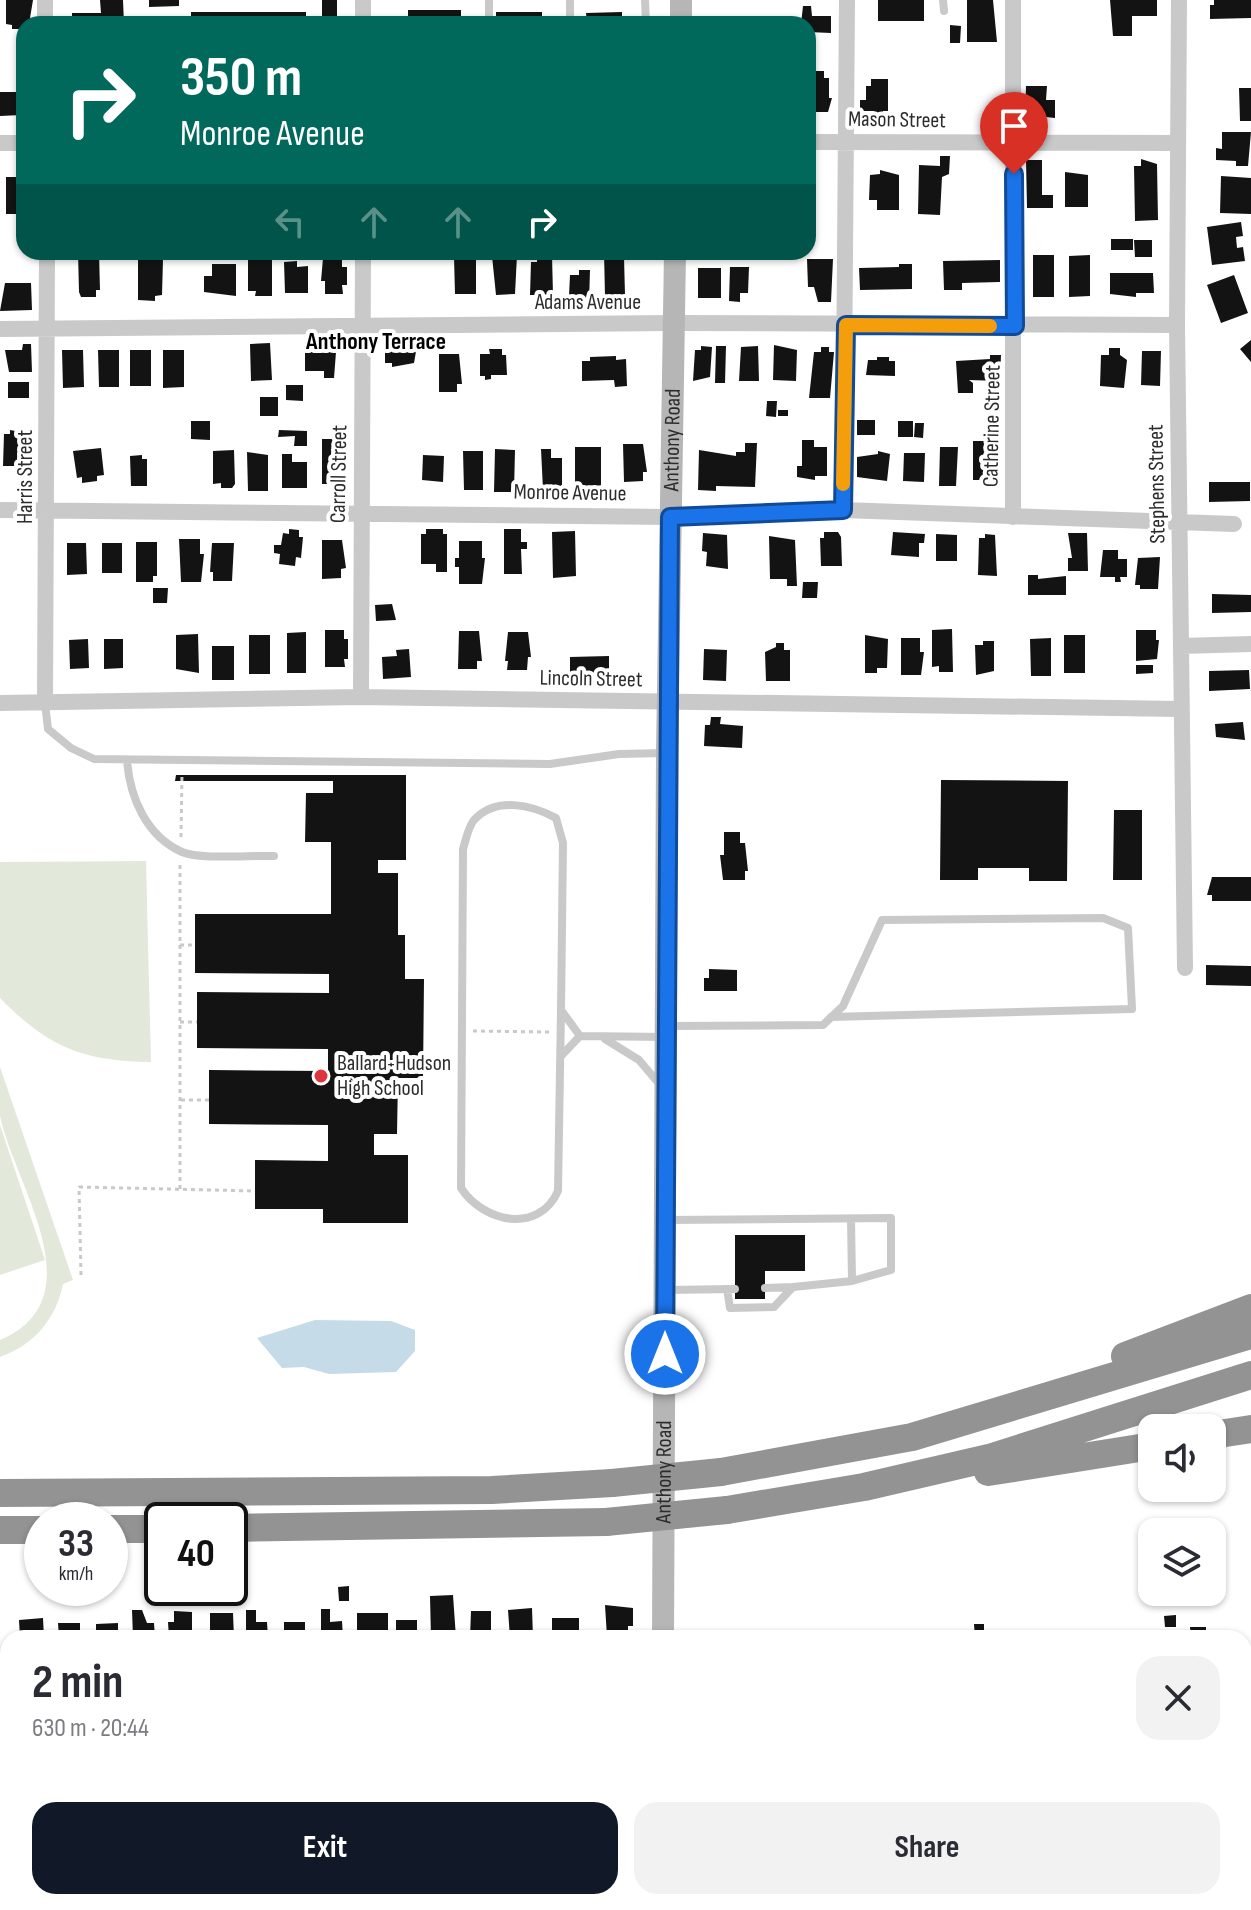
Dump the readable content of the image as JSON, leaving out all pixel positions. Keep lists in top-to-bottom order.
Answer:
{
  "streets": {
    "street": [
      "Mason Street",
      "Adams Avenue",
      "Catherine Street",
      "Anthony Road",
      "Carroll Street",
      "Harris Street",
      "Stephens Street",
      "Monroe Avenue",
      "Lincoln Street"
    ]
  },
  "crossings": [
    ["Mason Street", "Catherine Street"],
    ["Mason Street", "Stephens Street"],
    ["Adams Avenue", "Catherine Street"],
    ["Adams Avenue", "Anthony Road"],
    ["Adams Avenue", "Carroll Street"],
    ["Adams Avenue", "Harris Street"],
    ["Adams Avenue", "Stephens Street"],
    ["Catherine Street", "Monroe Avenue"],
    ["Anthony Road", "Monroe Avenue"],
    ["Anthony Road", "Lincoln Street"],
    ["Carroll Street", "Monroe Avenue"],
    ["Carroll Street", "Lincoln Street"],
    ["Harris Street", "Monroe Avenue"],
    ["Harris Street", "Lincoln Street"],
    ["Stephens Street", "Monroe Avenue"],
    ["Stephens Street", "Lincoln Street"]
  ],
  "districts": ["Anthony Terrace"],
  "places": ["Ballard-Hudson High School"],
  "page": {
    "turn": ["350 m", "Monroe Avenue"],
    "speed": "33 km/h",
    "limit": "40",
    "heading": ["2 min", "630 m · 20:44"],
    "buttons": ["Exit", "Share"]
  }
}
